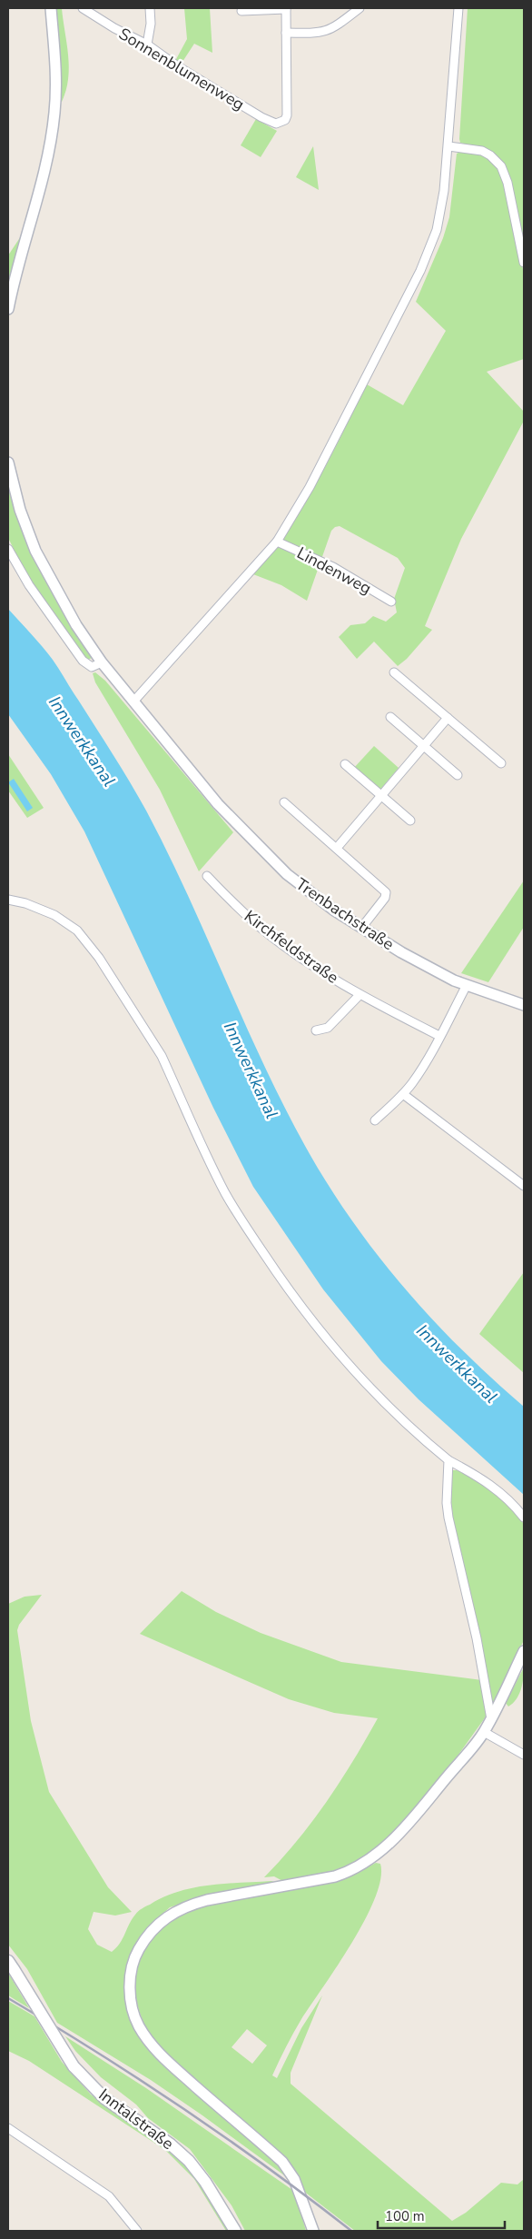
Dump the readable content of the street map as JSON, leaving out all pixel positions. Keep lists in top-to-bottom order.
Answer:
{
  "streets": {
    "main road": ["Inntalstraße"],
    "street": [
      "Sonnenblumenweg",
      "Lindenweg",
      "Trenbachstraße",
      "Kirchfeldstraße"
    ]
  },
  "water": ["Innwerkkanal"],
  "scale_bar": "100 m"
}
